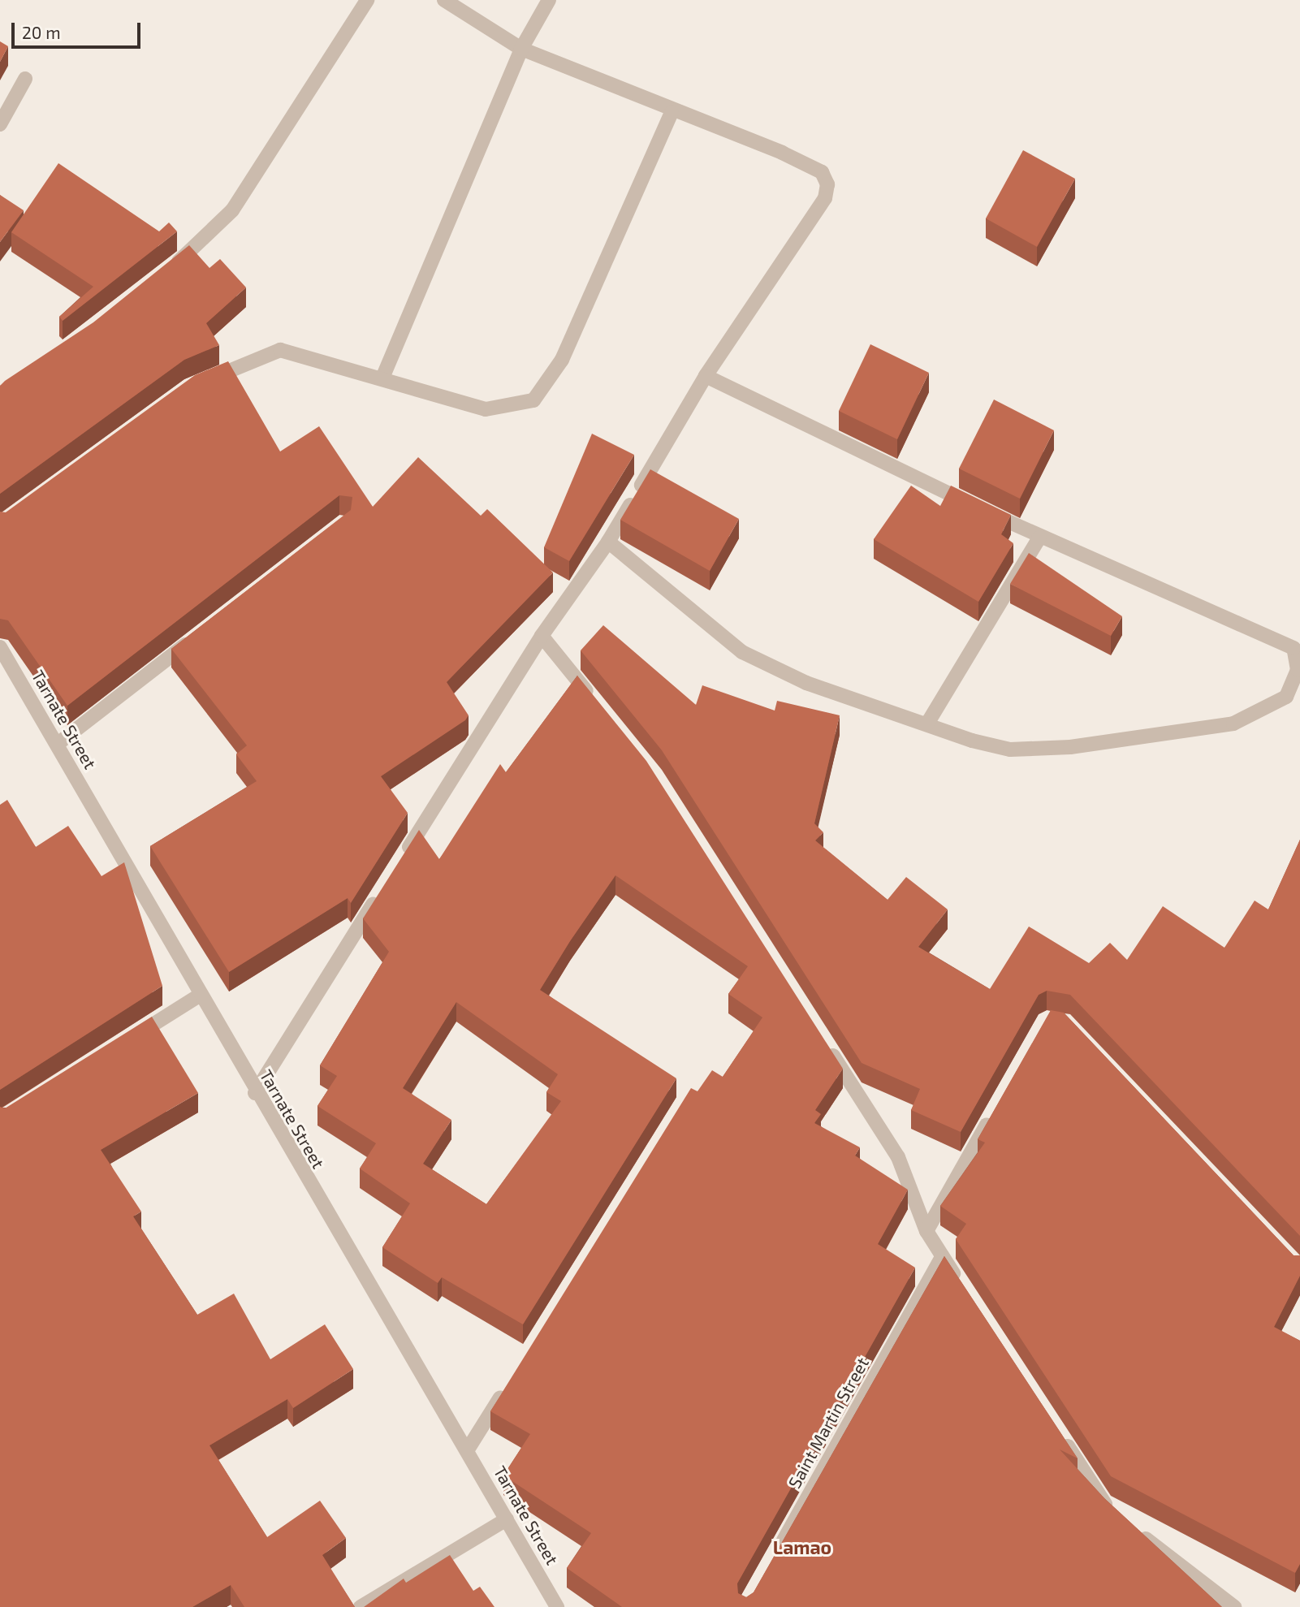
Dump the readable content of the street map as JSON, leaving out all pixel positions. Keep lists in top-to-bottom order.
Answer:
{
  "streets": {
    "street": ["Tarnate Street", "Saint Martin Street"]
  },
  "districts": ["Lamao"],
  "scale_bar": "20 m"
}
